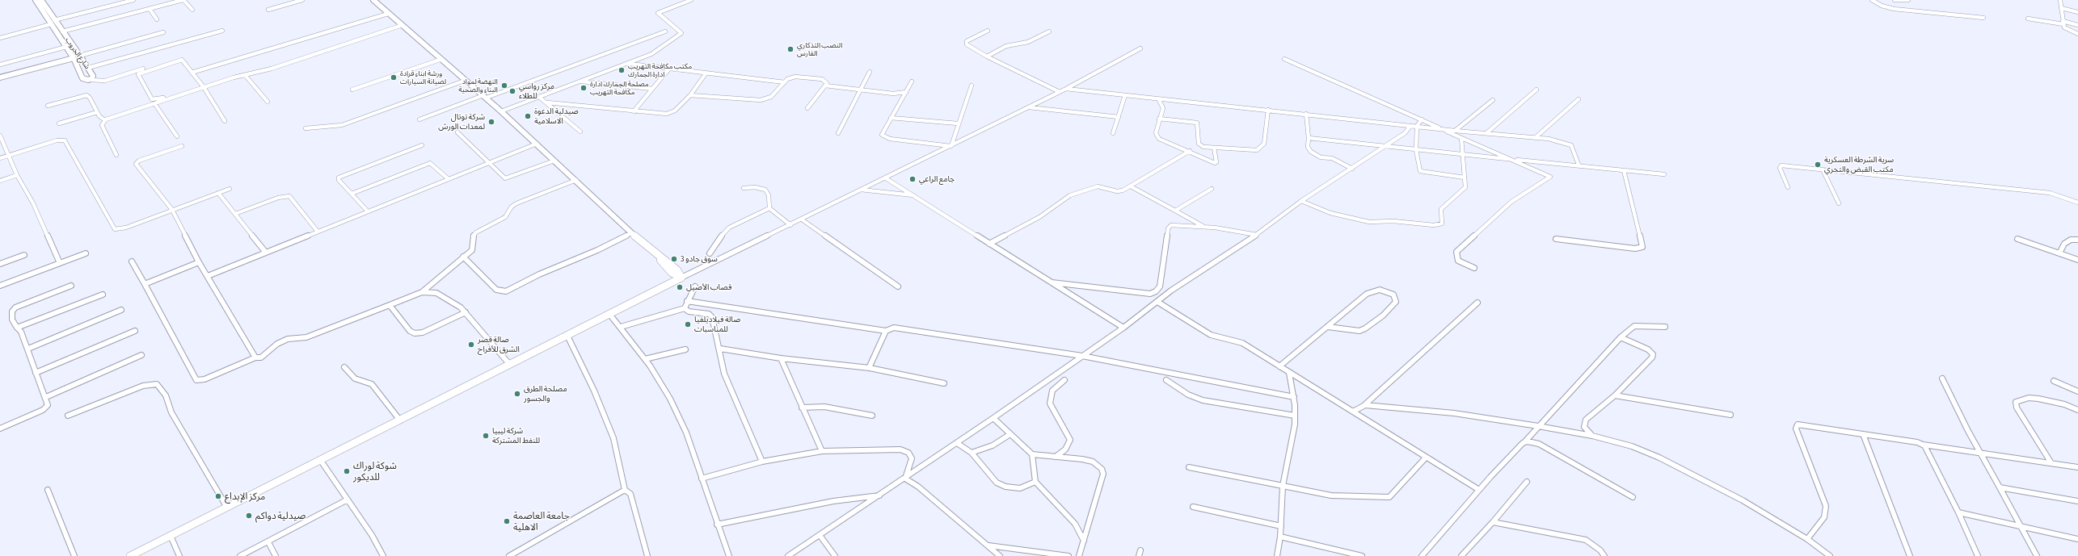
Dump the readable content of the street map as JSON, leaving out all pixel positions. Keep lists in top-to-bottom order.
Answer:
{
  "streets": {
    "street": ["شارع الخروب"]
  },
  "places": [
    "النصب التذكاري الفارس",
    "مكتب مكافحة التهريب ادارة الجمارك",
    "ورشة ابناء قرادة لصيانة السيارات",
    "النهضة لمواد البناء والصحية",
    "مصلحة الجمارك ادارة مكافحة التهريب",
    "مركز رواسي للطلاء",
    "صيدلية الدعوة الاسلامية",
    "شركة توتال لمعدات الورش",
    "سرية الشرطة العسكرية مكتب القبض والتحري",
    "جامع الراعي",
    "سوق جادو 3",
    "قصاب الأصيل",
    "صالة فيلاديلفيا للمناسبات",
    "صالة قصر الشرق للأفراح",
    "مصلحة الطرق والجسور",
    "شركة ليبيا للنفط المشتركة",
    "شوكة لوراك للديكور",
    "مركز الإبداع",
    "صيدلية دواكم",
    "جامعة العاصمة الاهلية"
  ]
}
